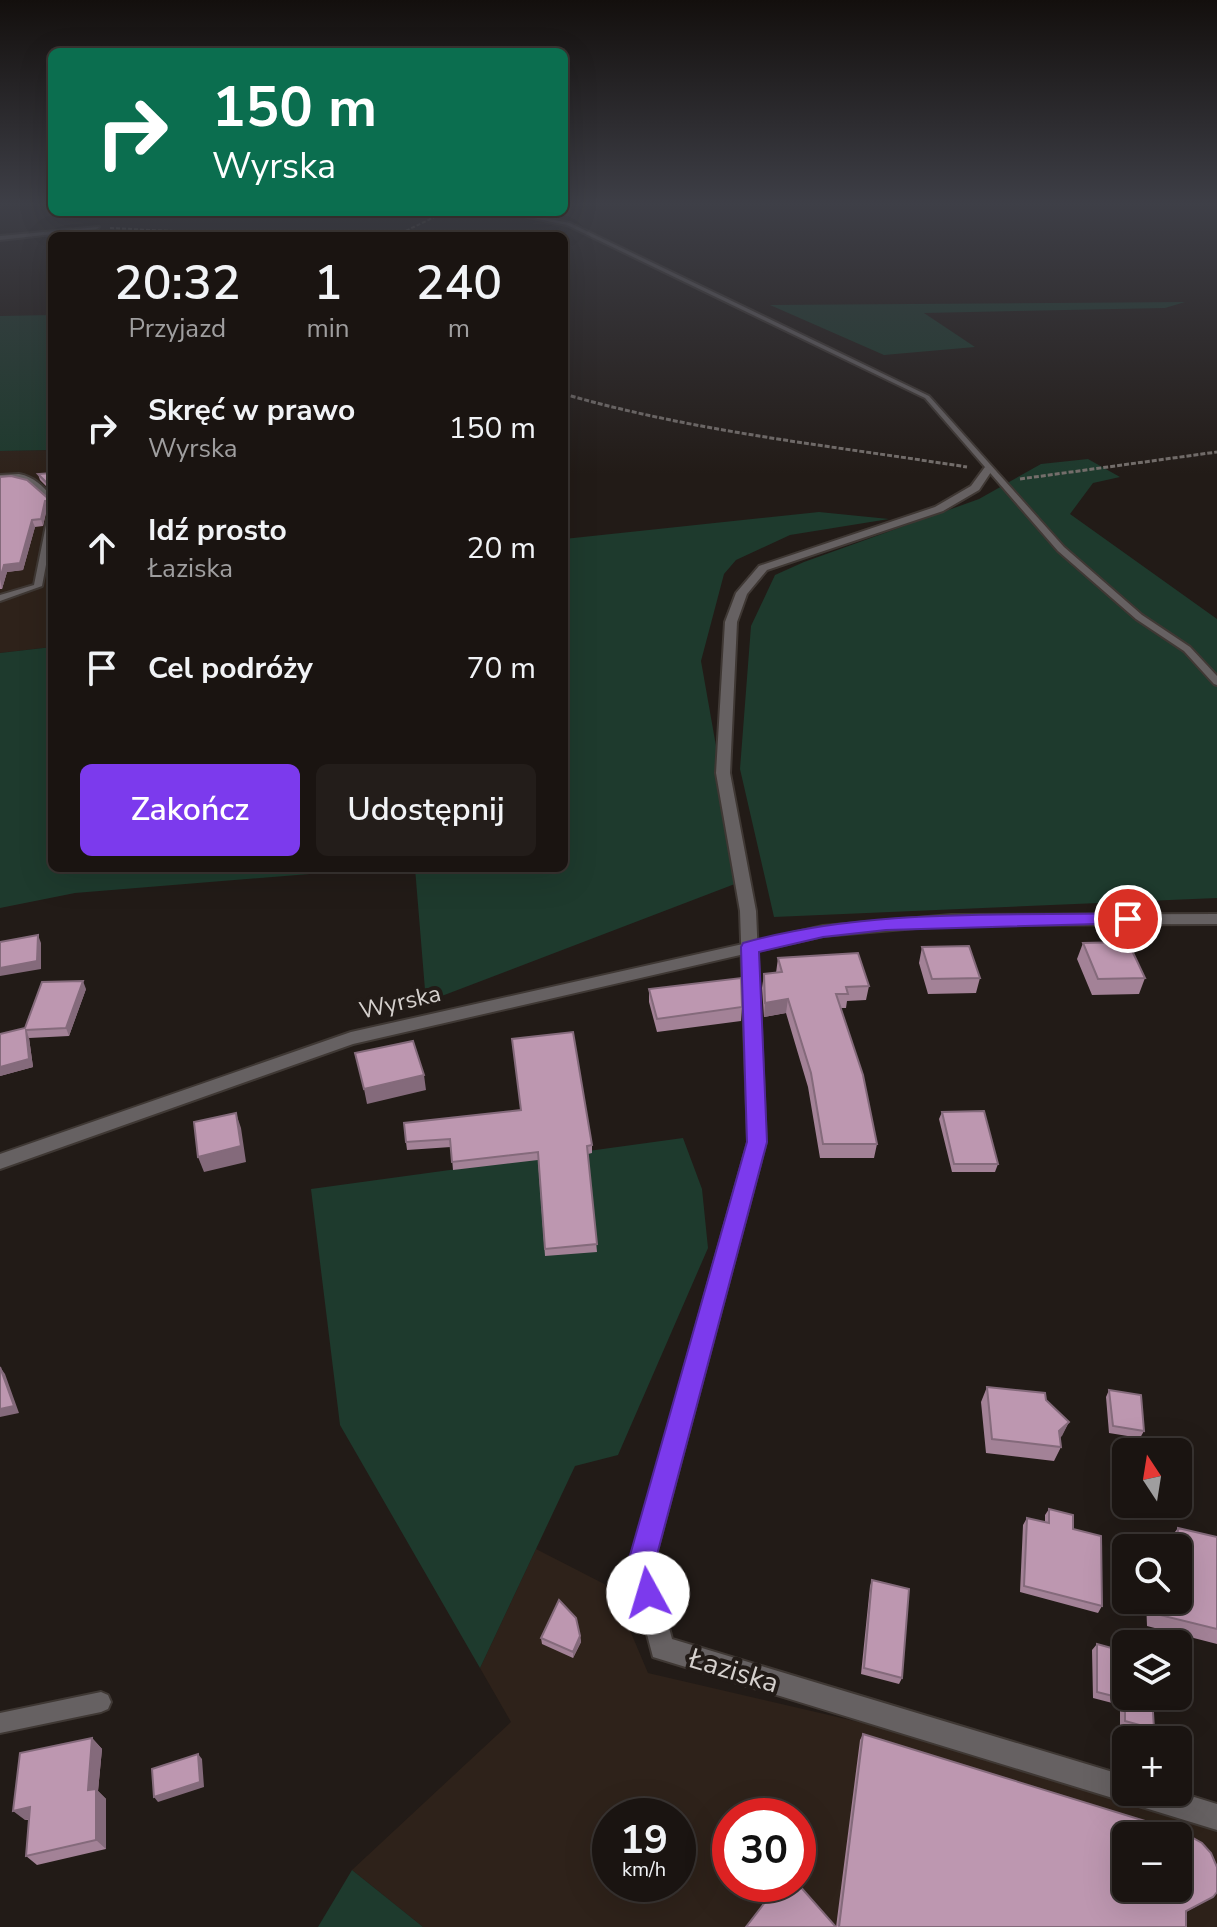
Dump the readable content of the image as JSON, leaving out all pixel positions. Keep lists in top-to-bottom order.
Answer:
{
  "streets": {
    "street": ["Wyrska", "Łaziska"]
  },
  "crossings": [
    ["Wyrska", "Łaziska"]
  ],
  "north": "top",
  "page": {
    "turn": ["150 m", "Wyrska"],
    "eta": [
      "20:32",
      "Przyjazd",
      "1",
      "min",
      "240",
      "m"
    ],
    "list": [
      {
        "name": "Skręć w prawo",
        "note": "Wyrska",
        "value": "150 m"
      },
      {
        "name": "Idź prosto",
        "note": "Łaziska",
        "value": "20 m"
      },
      {
        "name": "Cel podróży",
        "value": "70 m"
      }
    ],
    "buttons": ["Zakończ", "Udostępnij"],
    "map_buttons": ["+", "−"],
    "speed": "19 km/h",
    "limit": "30"
  }
}
